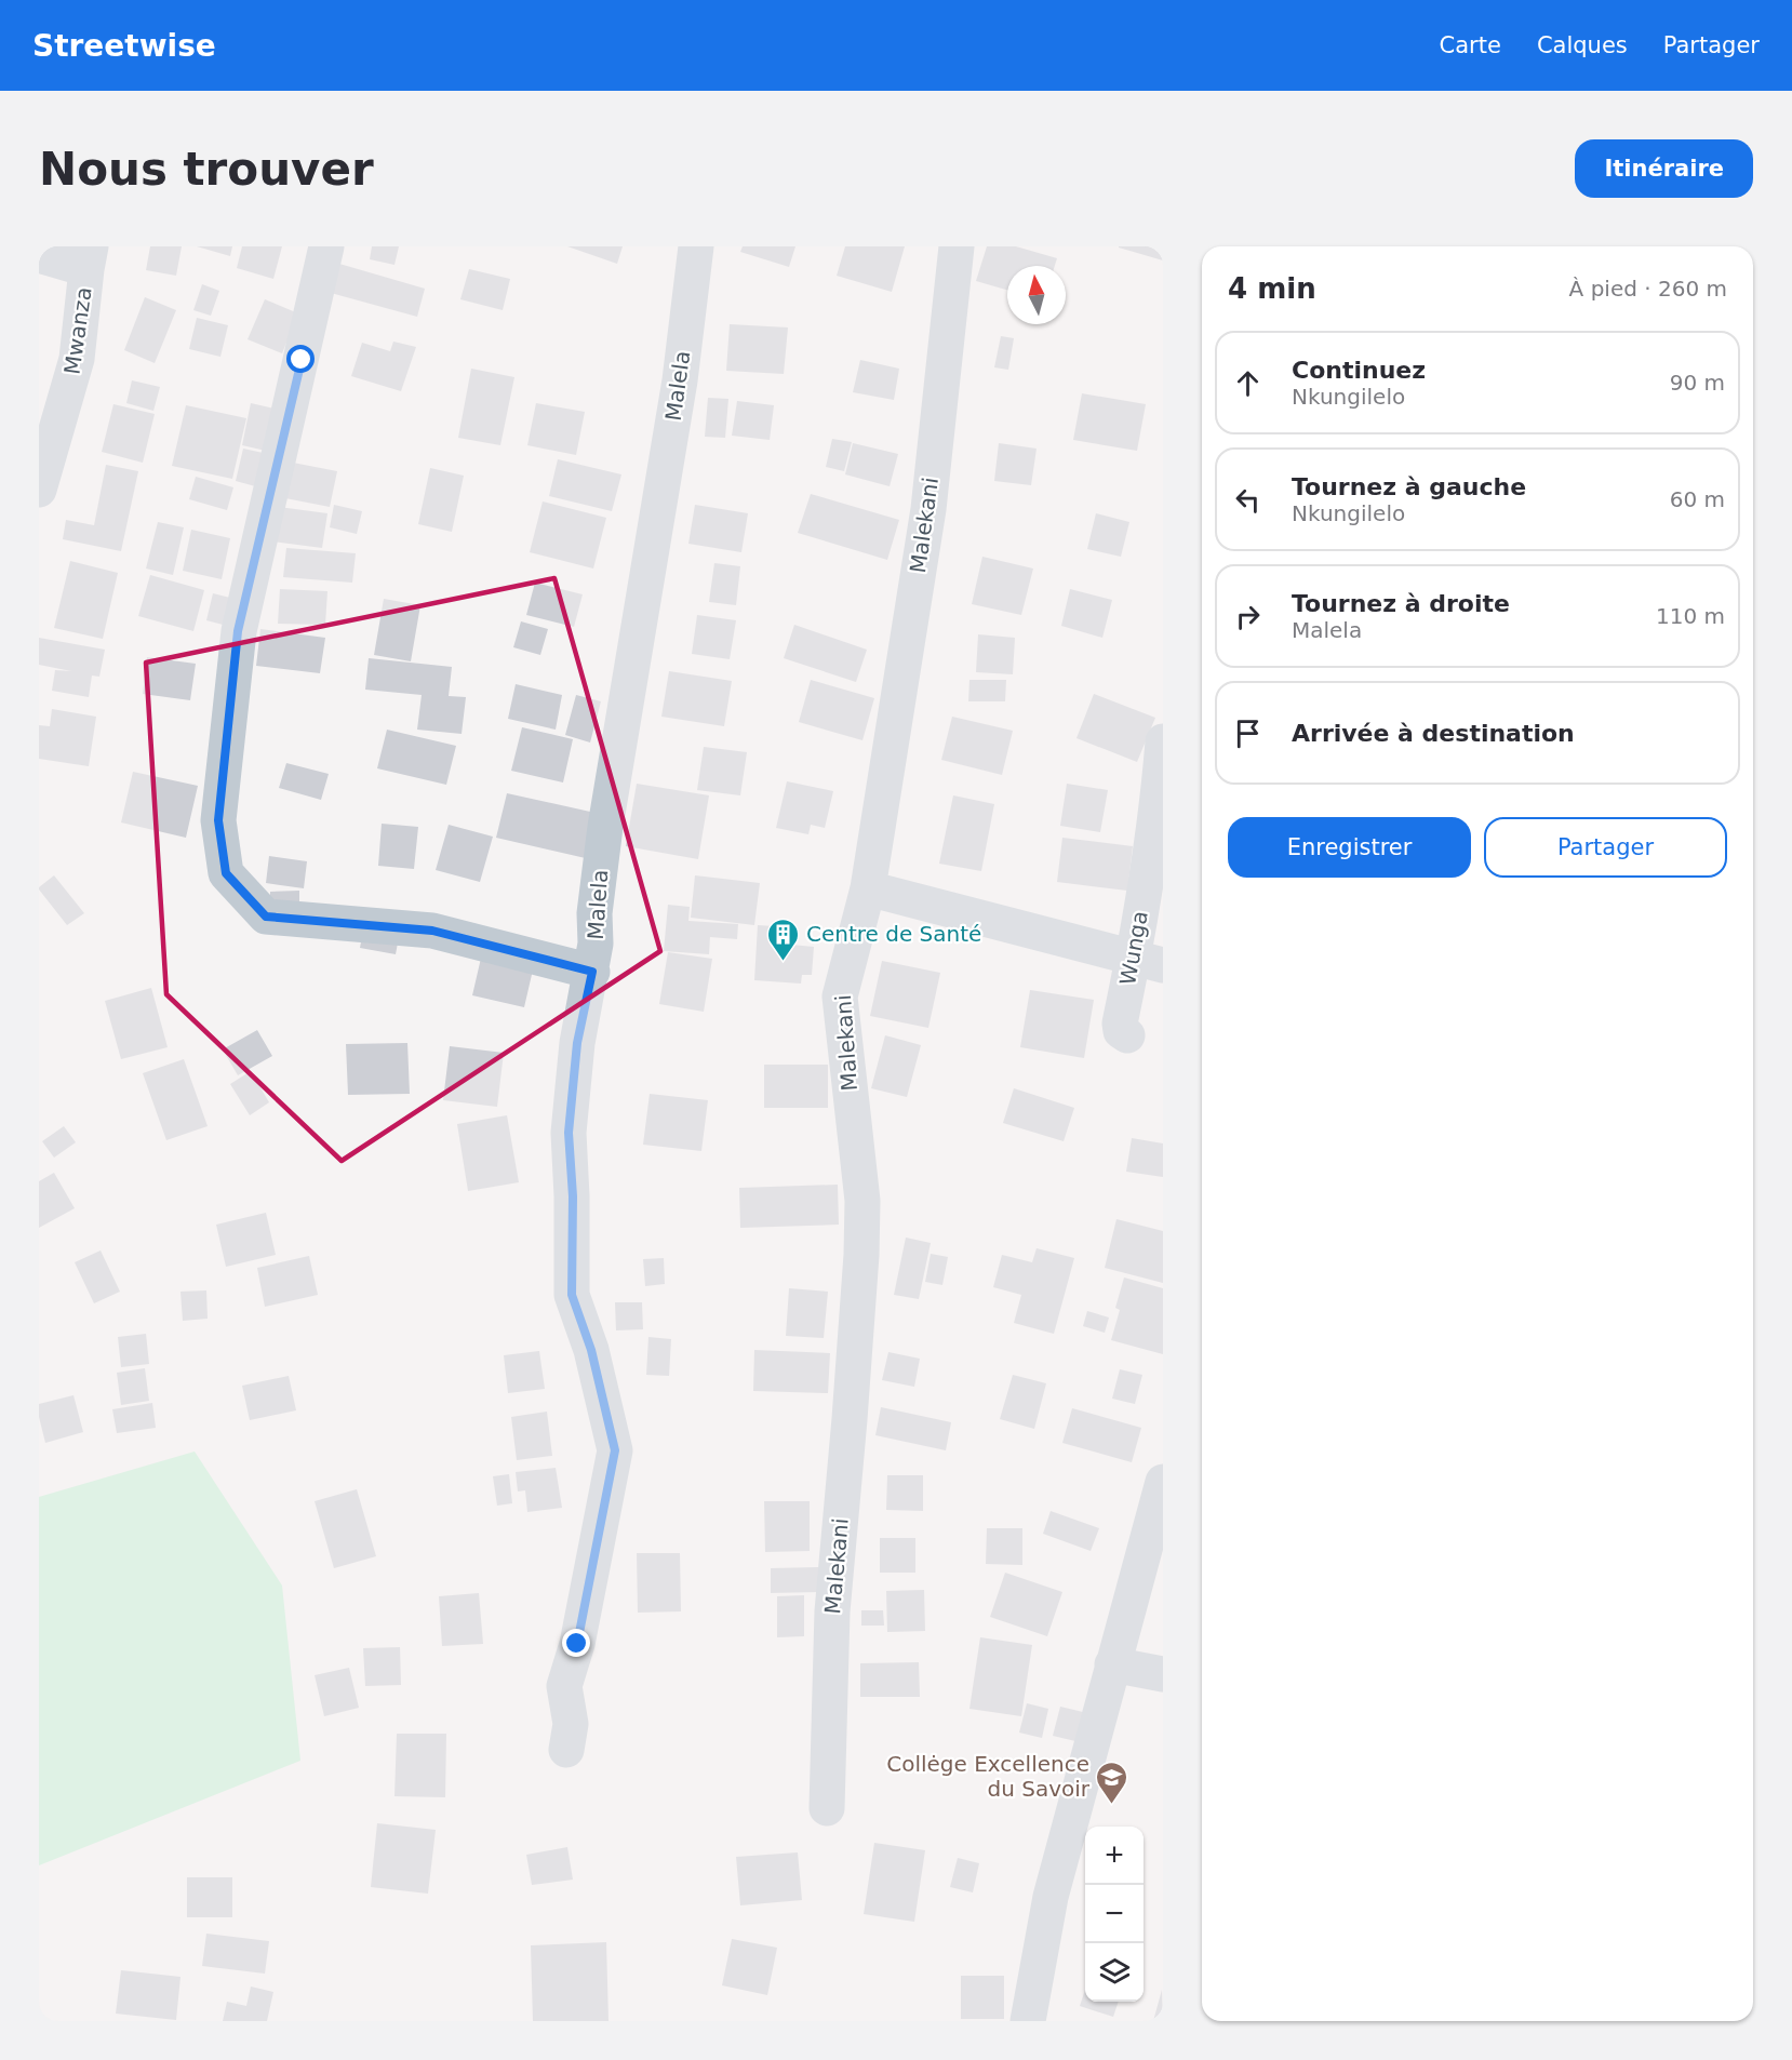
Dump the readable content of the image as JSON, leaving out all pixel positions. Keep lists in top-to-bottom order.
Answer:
{
  "streets": {
    "street": [
      "Mwanza",
      "Malela",
      "Malekani",
      "Wunga"
    ]
  },
  "places": {
    "building": ["Centre de Santé"],
    "school or university": ["Collėge Excellence du Savoir"]
  },
  "north": "top",
  "page": {
    "header": "Streetwise",
    "nav": ["Carte", "Calques", "Partager"],
    "buttons": [
      "Itinéraire",
      ["Enregistrer", "Partager"]
    ],
    "title": "Nous trouver",
    "heading": ["4 min", "À pied · 260 m"],
    "list": [
      ["Continuez", "Nkungilelo", "90 m"],
      ["Tournez à gauche", "Nkungilelo", "60 m"],
      ["Tournez à droite", "Malela", "110 m"],
      "Arrivée à destination"
    ],
    "map_buttons": ["+", "−"]
  }
}
